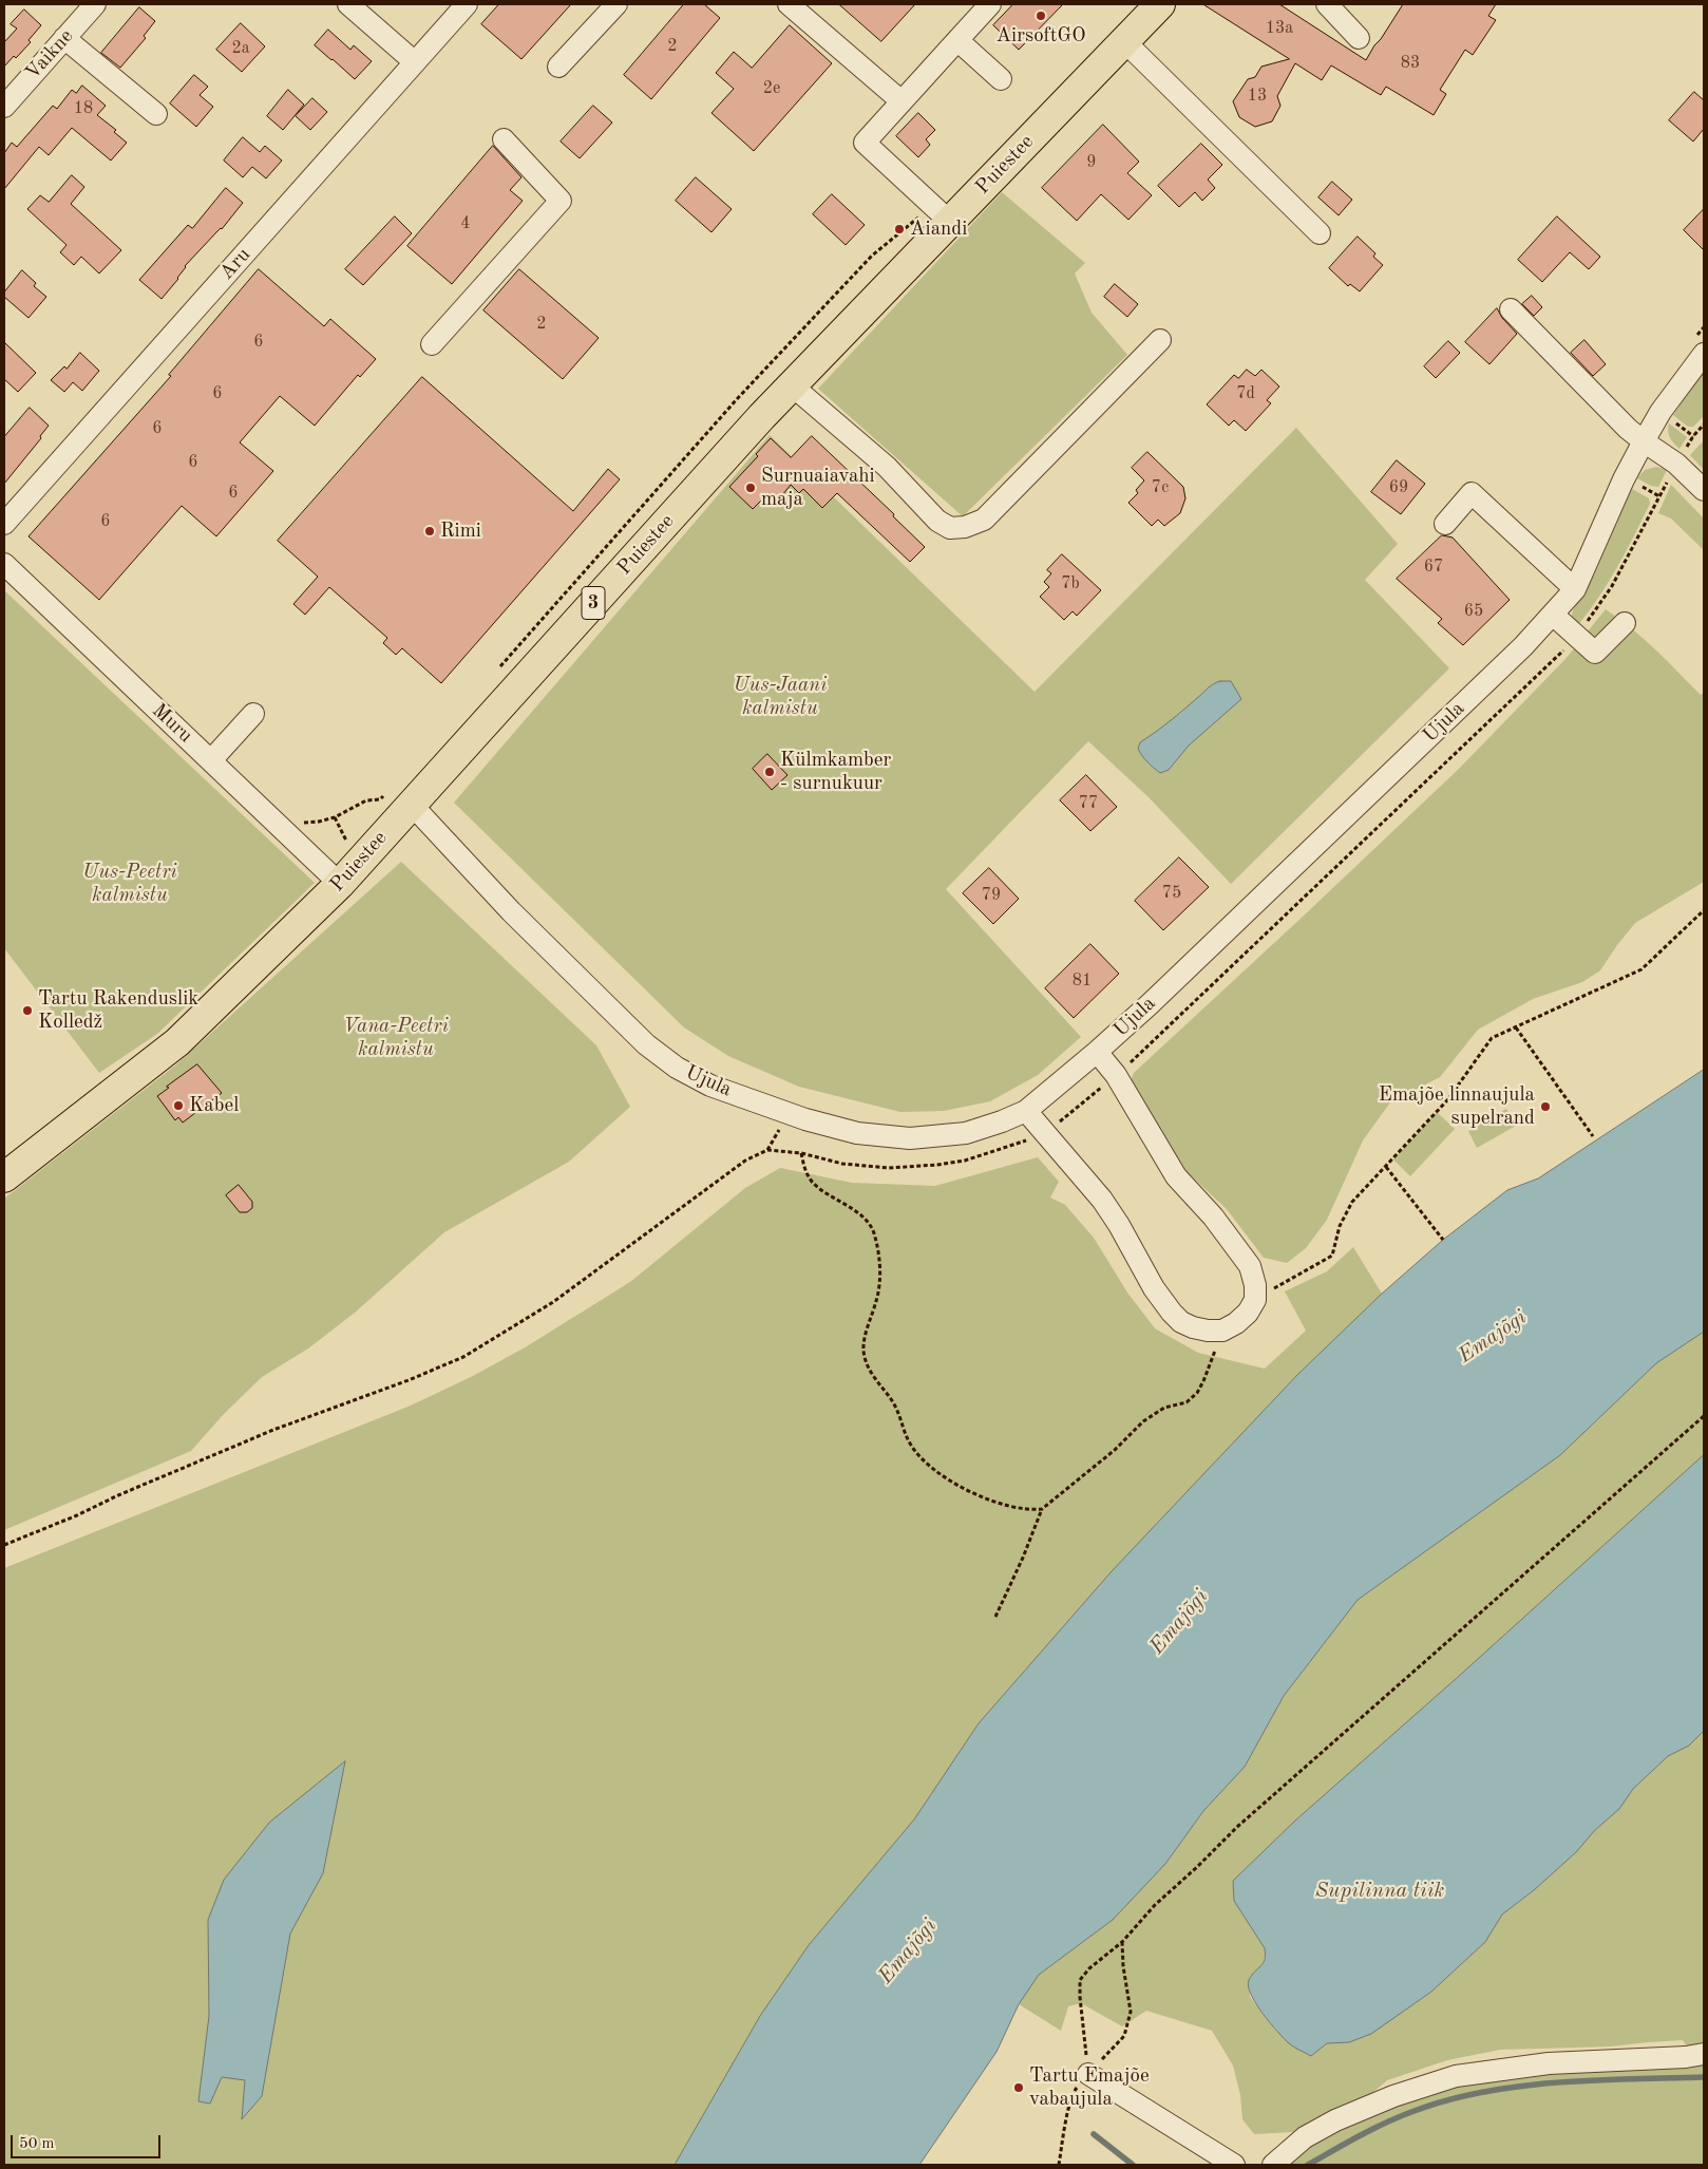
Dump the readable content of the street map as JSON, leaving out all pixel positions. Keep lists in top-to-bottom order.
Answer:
{
  "streets": {
    "highway": ["Puiestee", "3"],
    "street": [
      "Vaikne",
      "Aru",
      "Ujula",
      "Muru"
    ]
  },
  "crossings": [
    ["Puiestee", "Ujula"],
    ["Puiestee", "Muru"]
  ],
  "water": ["Emajõgi", "Supilinna tiik"],
  "parks": ["Uus-Jaani kalmistu", "Uus-Peetri kalmistu", "Vana-Peetri kalmistu"],
  "places": [
    "AirsoftGO",
    "Aiandi",
    "Surnuaiavahi maja",
    "Rimi",
    "Külmkamber - surnukuur",
    "Tartu Rakenduslik Kolledž",
    "Kabel",
    "Emajõe linnaujula supelrand",
    "Tartu Emajõe vabaujula"
  ],
  "house_numbers": [
    "13a",
    "2",
    "2a",
    "83",
    "2e",
    "13",
    "18",
    "9",
    "4",
    "2",
    "6",
    "6",
    "7d",
    "6",
    "6",
    "7c",
    "69",
    "6",
    "6",
    "67",
    "7b",
    "65",
    "77",
    "75",
    "79",
    "81"
  ],
  "scale_bar": "50 m"
}
